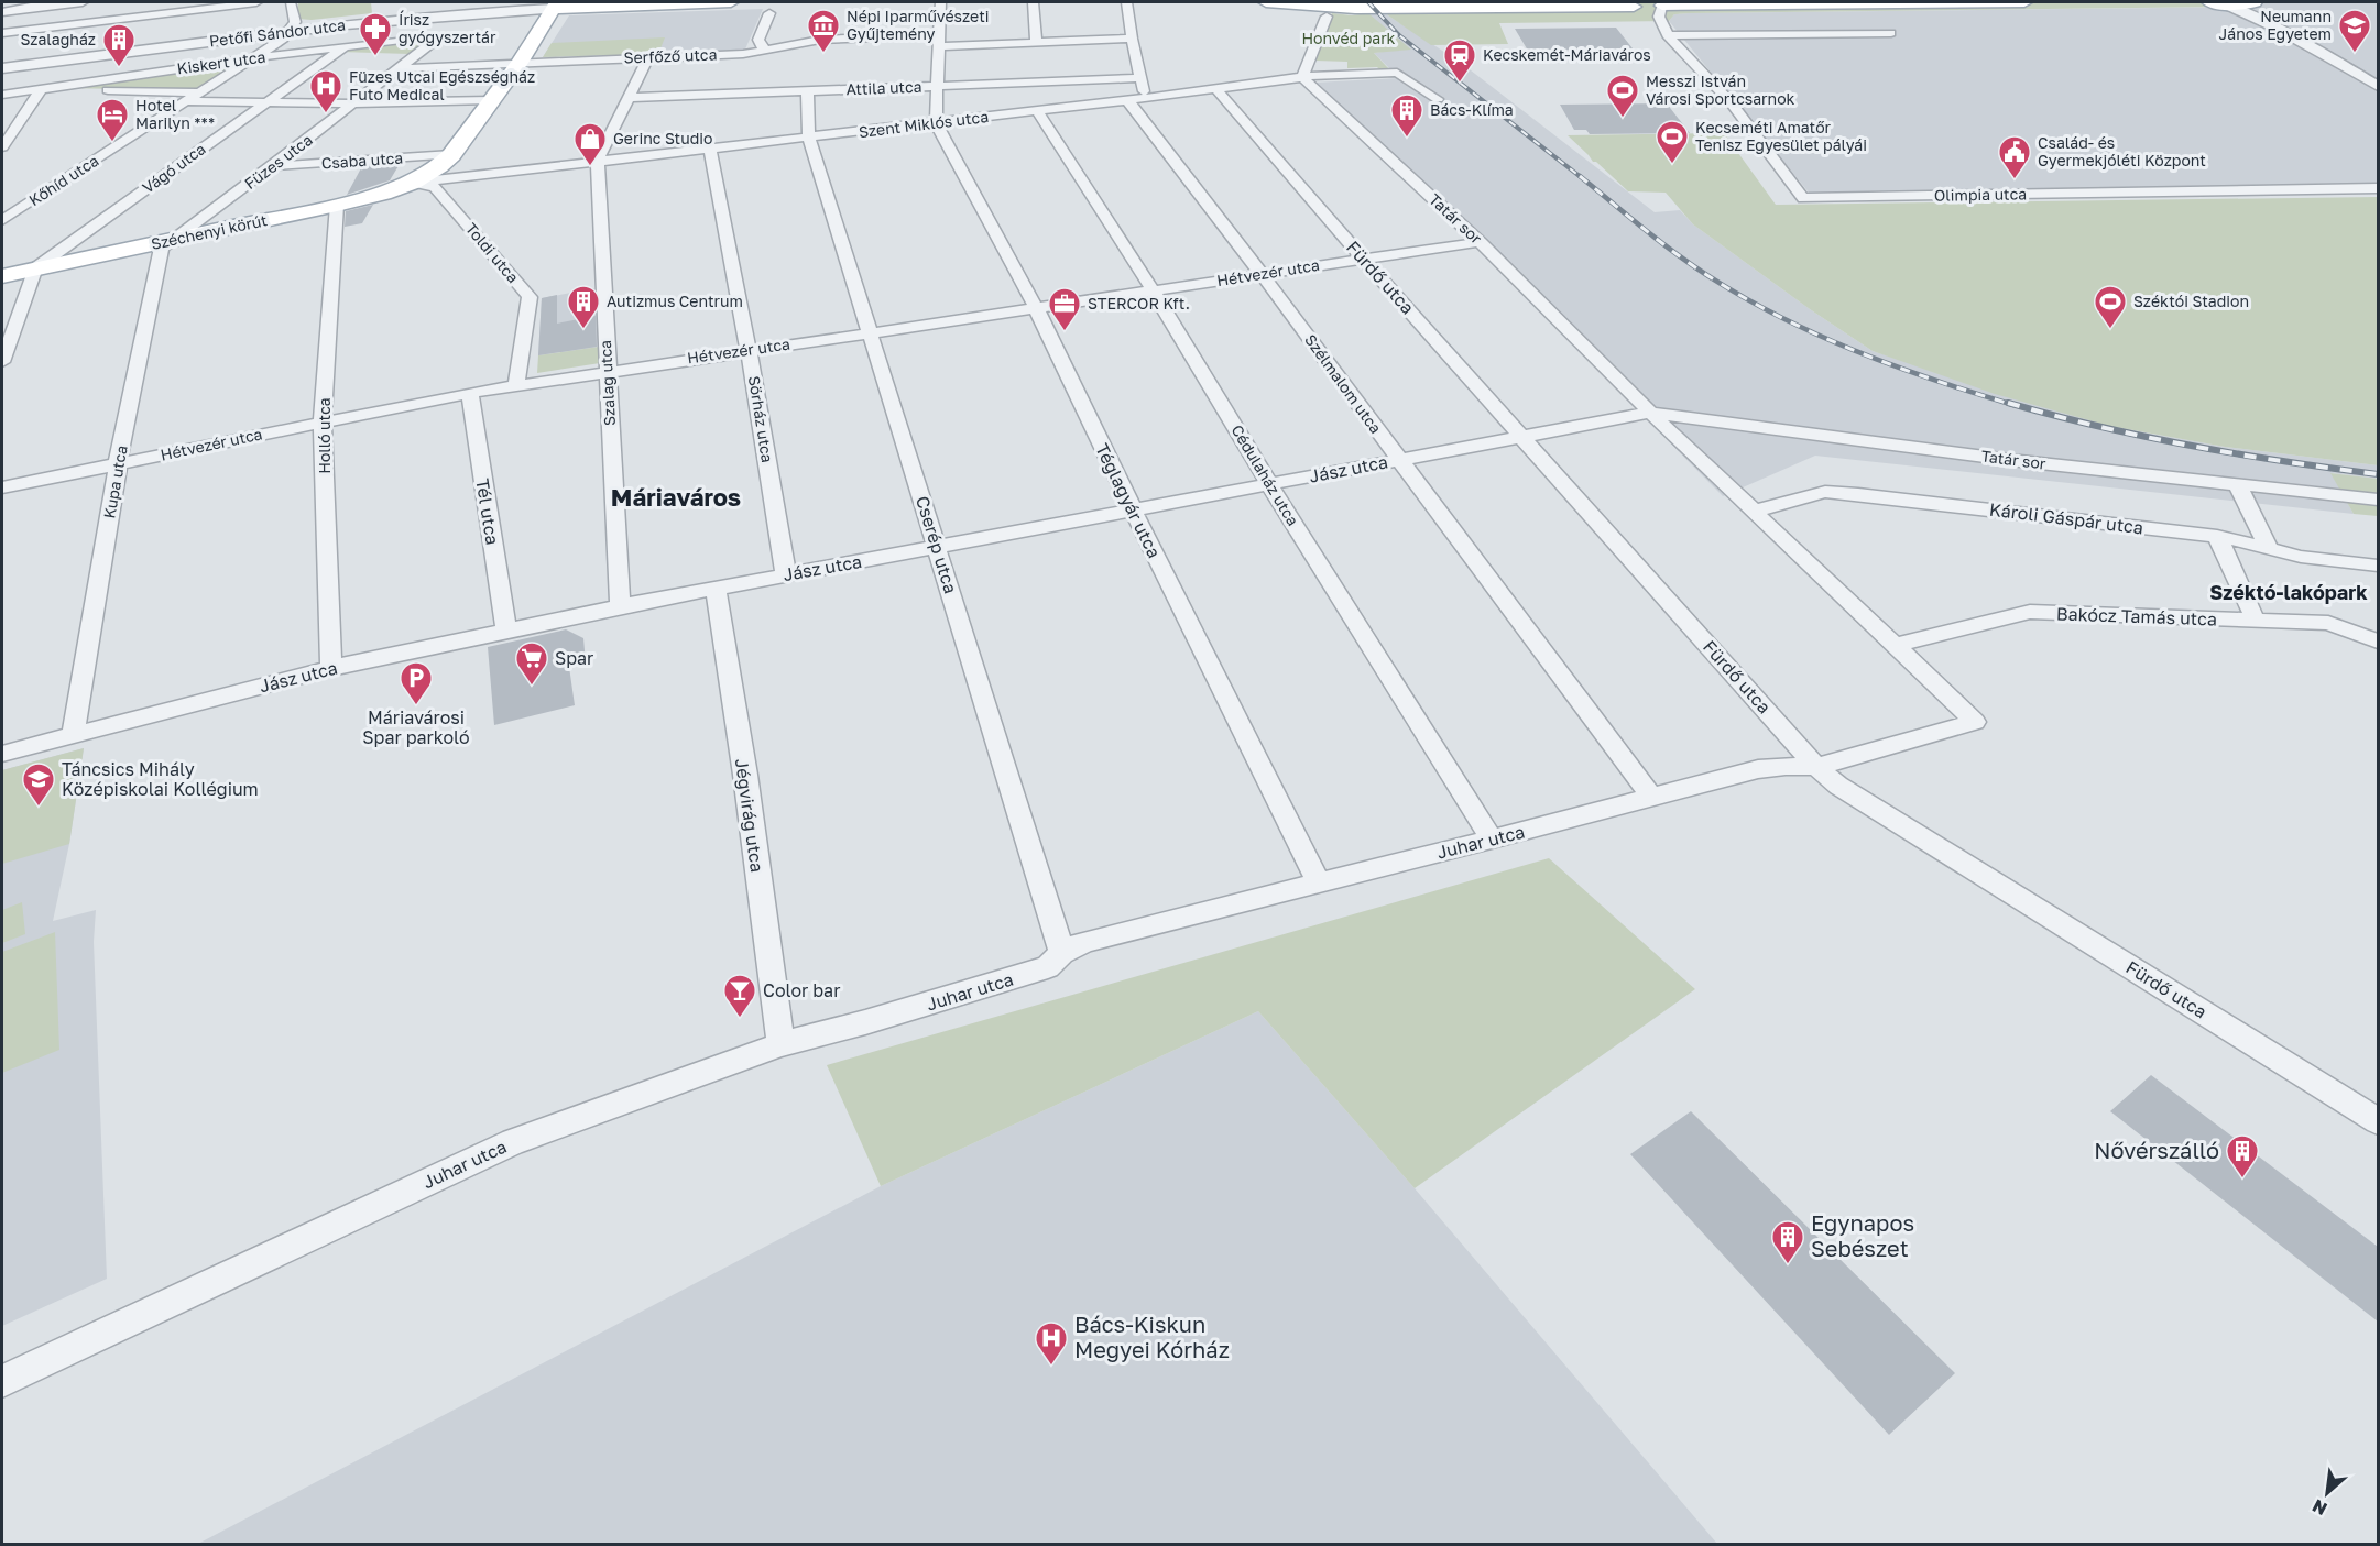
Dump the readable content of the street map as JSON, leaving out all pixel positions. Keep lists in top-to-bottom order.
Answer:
{
  "streets": {
    "main road": ["Széchenyi körút"],
    "street": [
      "Petőfi Sándor utca",
      "Serfőző utca",
      "Kiskert utca",
      "Attila utca",
      "Szent Miklós utca",
      "Csaba utca",
      "Füzes utca",
      "Vágó utca",
      "Kőhíd utca",
      "Olimpia utca",
      "Tatár sor",
      "Toldi utca",
      "Hétvezér utca",
      "Fürdő utca",
      "Szalag utca",
      "Szélmalom utca",
      "Sörház utca",
      "Holló utca",
      "Jász utca",
      "Cédulaház utca",
      "Kupa utca",
      "Téglagyár utca",
      "Tél utca",
      "Károli Gáspár utca",
      "Cserép utca",
      "Bakócz Tamás utca",
      "Jégvirág utca",
      "Juhar utca"
    ]
  },
  "crossings": [
    ["Petőfi Sándor utca", "Kőhíd utca"],
    ["Petőfi Sándor utca", "Széchenyi körút"],
    ["Serfőző utca", "Füzes utca"],
    ["Serfőző utca", "Széchenyi körút"],
    ["Kiskert utca", "Füzes utca"],
    ["Kiskert utca", "Vágó utca"],
    ["Kiskert utca", "Kőhíd utca"],
    ["Attila utca", "Cserép utca"],
    ["Szent Miklós utca", "Tatár sor"],
    ["Szent Miklós utca", "Széchenyi körút"],
    ["Szent Miklós utca", "Toldi utca"],
    ["Szent Miklós utca", "Fürdő utca"],
    ["Szent Miklós utca", "Szalag utca"],
    ["Szent Miklós utca", "Szélmalom utca"],
    ["Szent Miklós utca", "Sörház utca"],
    ["Szent Miklós utca", "Cédulaház utca"],
    ["Szent Miklós utca", "Téglagyár utca"],
    ["Szent Miklós utca", "Cserép utca"],
    ["Csaba utca", "Füzes utca"],
    ["Csaba utca", "Széchenyi körút"],
    ["Füzes utca", "Széchenyi körút"],
    ["Füzes utca", "Kupa utca"],
    ["Vágó utca", "Széchenyi körút"],
    ["Tatár sor", "Hétvezér utca"],
    ["Tatár sor", "Jász utca"],
    ["Tatár sor", "Károli Gáspár utca"],
    ["Tatár sor", "Bakócz Tamás utca"],
    ["Tatár sor", "Juhar utca"],
    ["Széchenyi körút", "Toldi utca"],
    ["Széchenyi körút", "Holló utca"],
    ["Széchenyi körút", "Kupa utca"],
    ["Toldi utca", "Hétvezér utca"],
    ["Hétvezér utca", "Fürdő utca"],
    ["Hétvezér utca", "Szalag utca"],
    ["Hétvezér utca", "Szélmalom utca"],
    ["Hétvezér utca", "Sörház utca"],
    ["Hétvezér utca", "Holló utca"],
    ["Hétvezér utca", "Cédulaház utca"],
    ["Hétvezér utca", "Kupa utca"],
    ["Hétvezér utca", "Téglagyár utca"],
    ["Hétvezér utca", "Tél utca"],
    ["Hétvezér utca", "Cserép utca"],
    ["Fürdő utca", "Jász utca"],
    ["Fürdő utca", "Juhar utca"],
    ["Szalag utca", "Jász utca"],
    ["Szélmalom utca", "Jász utca"],
    ["Szélmalom utca", "Juhar utca"],
    ["Sörház utca", "Jász utca"],
    ["Holló utca", "Jász utca"],
    ["Jász utca", "Cédulaház utca"],
    ["Jász utca", "Kupa utca"],
    ["Jász utca", "Téglagyár utca"],
    ["Jász utca", "Tél utca"],
    ["Jász utca", "Cserép utca"],
    ["Jász utca", "Jégvirág utca"],
    ["Cédulaház utca", "Juhar utca"],
    ["Téglagyár utca", "Juhar utca"],
    ["Cserép utca", "Juhar utca"],
    ["Jégvirág utca", "Juhar utca"]
  ],
  "districts": ["Máriaváros", "Széktó-lakópark"],
  "parks": ["Honvéd park"],
  "places": {
    "museum": ["Népi Iparművészeti Gyűjtemény"],
    "school or university": ["Neumann János Egyetem", "Táncsics Mihály Középiskolai Kollégium"],
    "pharmacy": ["Írisz gyógyszertár"],
    "building": [
      "Szalagház",
      "Bács-Klíma",
      "Autizmus Centrum",
      "Nővérszálló",
      "Egynapos Sebészet"
    ],
    "station": ["Kecskemét-Máriaváros"],
    "hospital": ["Füzes Utcai Egészségház Futo Medical", "Bács-Kiskun Megyei Kórház"],
    "sports": ["Messzi István Városi Sportcsarnok", "Kecseméti Amatőr Tenisz Egyesület pályái", "Széktói Stadion"],
    "hotel": ["Hotel Marilyn ***"],
    "shop": ["Gerinc Studio"],
    "public building": ["Család- és Gyermekjóléti Központ"],
    "office": ["STERCOR Kft."],
    "supermarket": ["Spar"],
    "parking": ["Máriavárosi Spar parkoló"],
    "bar": ["Color bar"]
  },
  "north": "bottom left"
}
